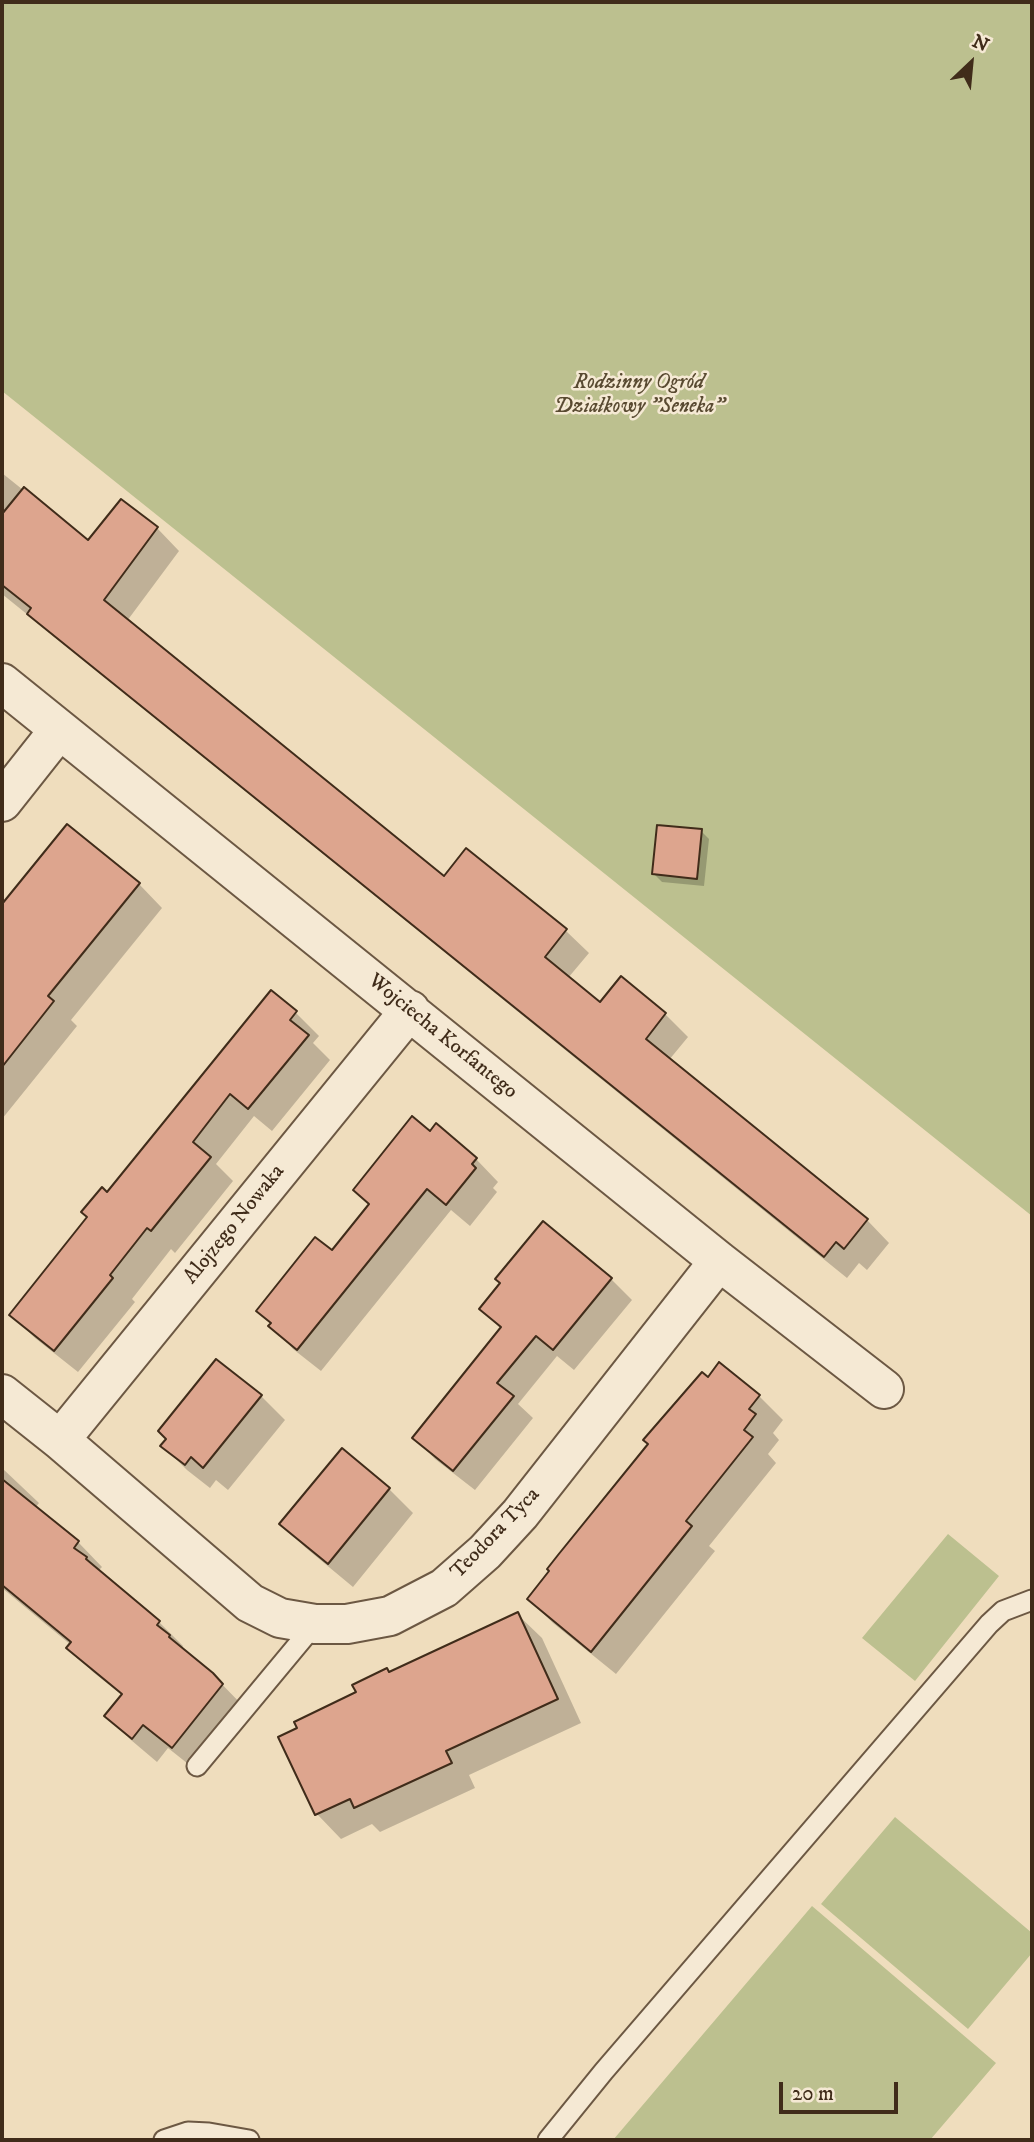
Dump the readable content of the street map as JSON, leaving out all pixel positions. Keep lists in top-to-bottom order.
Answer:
{
  "streets": {
    "street": ["Wojciecha Korfantego", "Alojzego Nowaka", "Teodora Tyca"]
  },
  "crossings": [
    ["Wojciecha Korfantego", "Alojzego Nowaka"],
    ["Wojciecha Korfantego", "Teodora Tyca"],
    ["Alojzego Nowaka", "Teodora Tyca"]
  ],
  "parks": ["Rodzinny Ogród Działkowy \"Seneka\""],
  "scale_bar": "20 m",
  "north": "top right"
}
